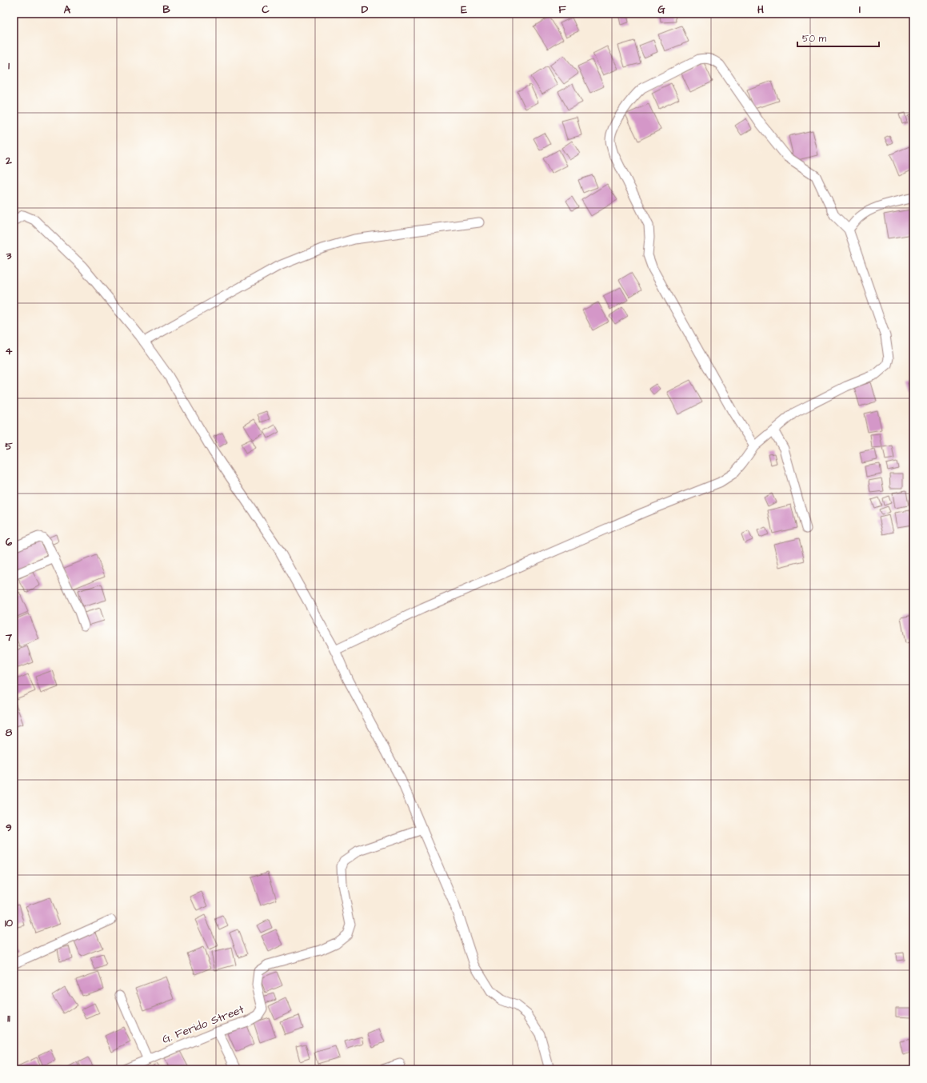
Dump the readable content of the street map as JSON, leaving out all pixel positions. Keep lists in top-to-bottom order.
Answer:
{
  "streets": {
    "street": ["G. Ferido Street"]
  },
  "scale_bar": "50 m",
  "grid": {
    "columns": [
      "A",
      "B",
      "C",
      "D",
      "E",
      "F",
      "G",
      "H",
      "I"
    ],
    "rows": [
      "1",
      "2",
      "3",
      "4",
      "5",
      "6",
      "7",
      "8",
      "9",
      "10",
      "11"
    ]
  }
}
